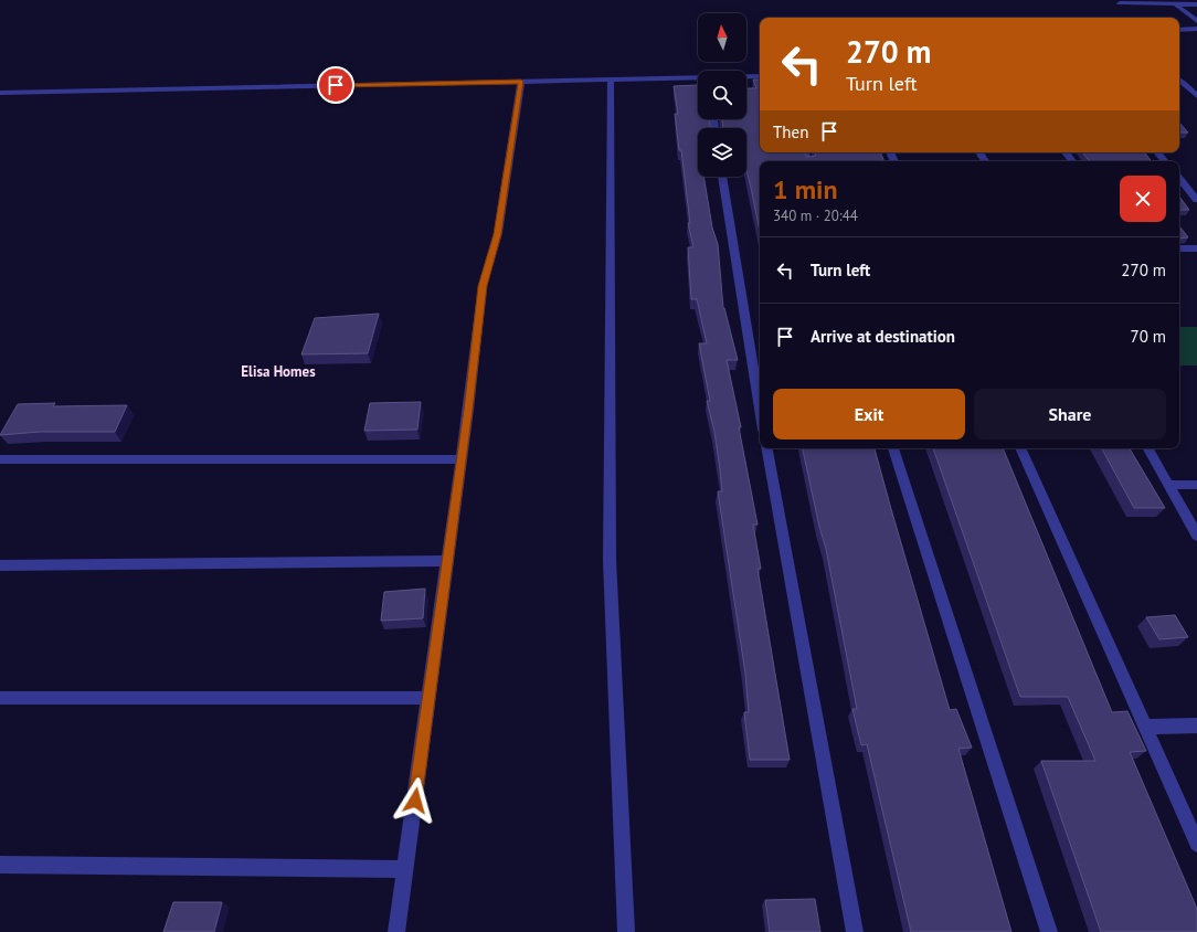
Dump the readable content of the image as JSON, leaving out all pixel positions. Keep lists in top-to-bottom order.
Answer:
{
  "districts": ["Elisa Homes"],
  "north": "top",
  "page": {
    "turn": ["270 m", "Turn left"],
    "then": "Then",
    "heading": ["1 min", "340 m · 20:44"],
    "list": [
      {
        "name": "Turn left",
        "value": "270 m"
      },
      {
        "name": "Arrive at destination",
        "value": "70 m"
      }
    ],
    "buttons": ["Exit", "Share"]
  }
}
